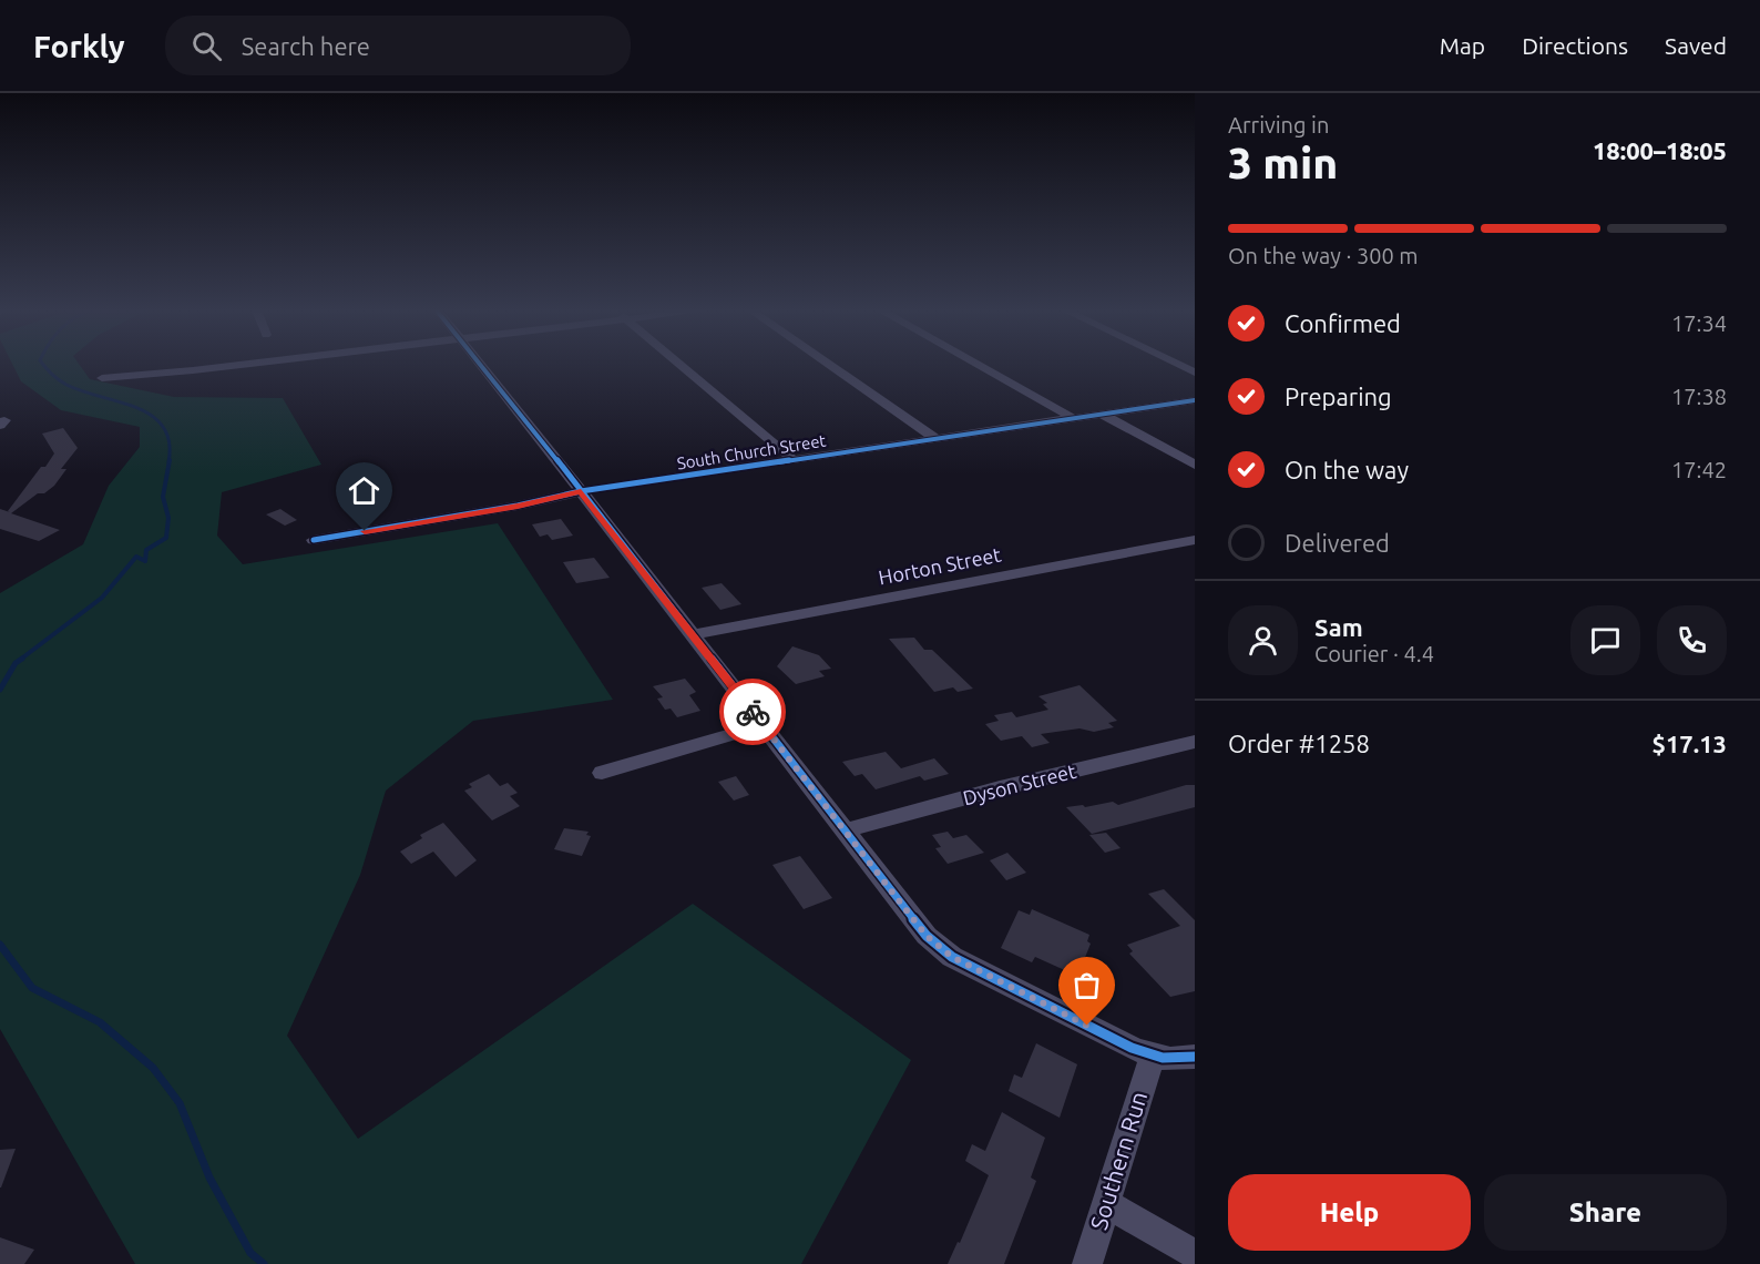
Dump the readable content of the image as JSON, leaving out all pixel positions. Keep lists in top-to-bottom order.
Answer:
{
  "streets": {
    "street": [
      "South Church Street",
      "Horton Street",
      "Dyson Street",
      "Southern Run"
    ]
  },
  "page": {
    "header": "Forkly",
    "search": "Search here",
    "nav": ["Map", "Directions", "Saved"],
    "heading": ["3 min", "Arriving in", "18:00–18:05"],
    "panel": [
      "Sam",
      "Courier · 4.4",
      "Order #1258",
      "$17.13"
    ],
    "bar": "On the way · 300 m",
    "list": [
      ["Confirmed", "17:34"],
      ["Preparing", "17:38"],
      ["On the way", "17:42"],
      "Delivered"
    ],
    "buttons": ["Help", "Share"]
  }
}
